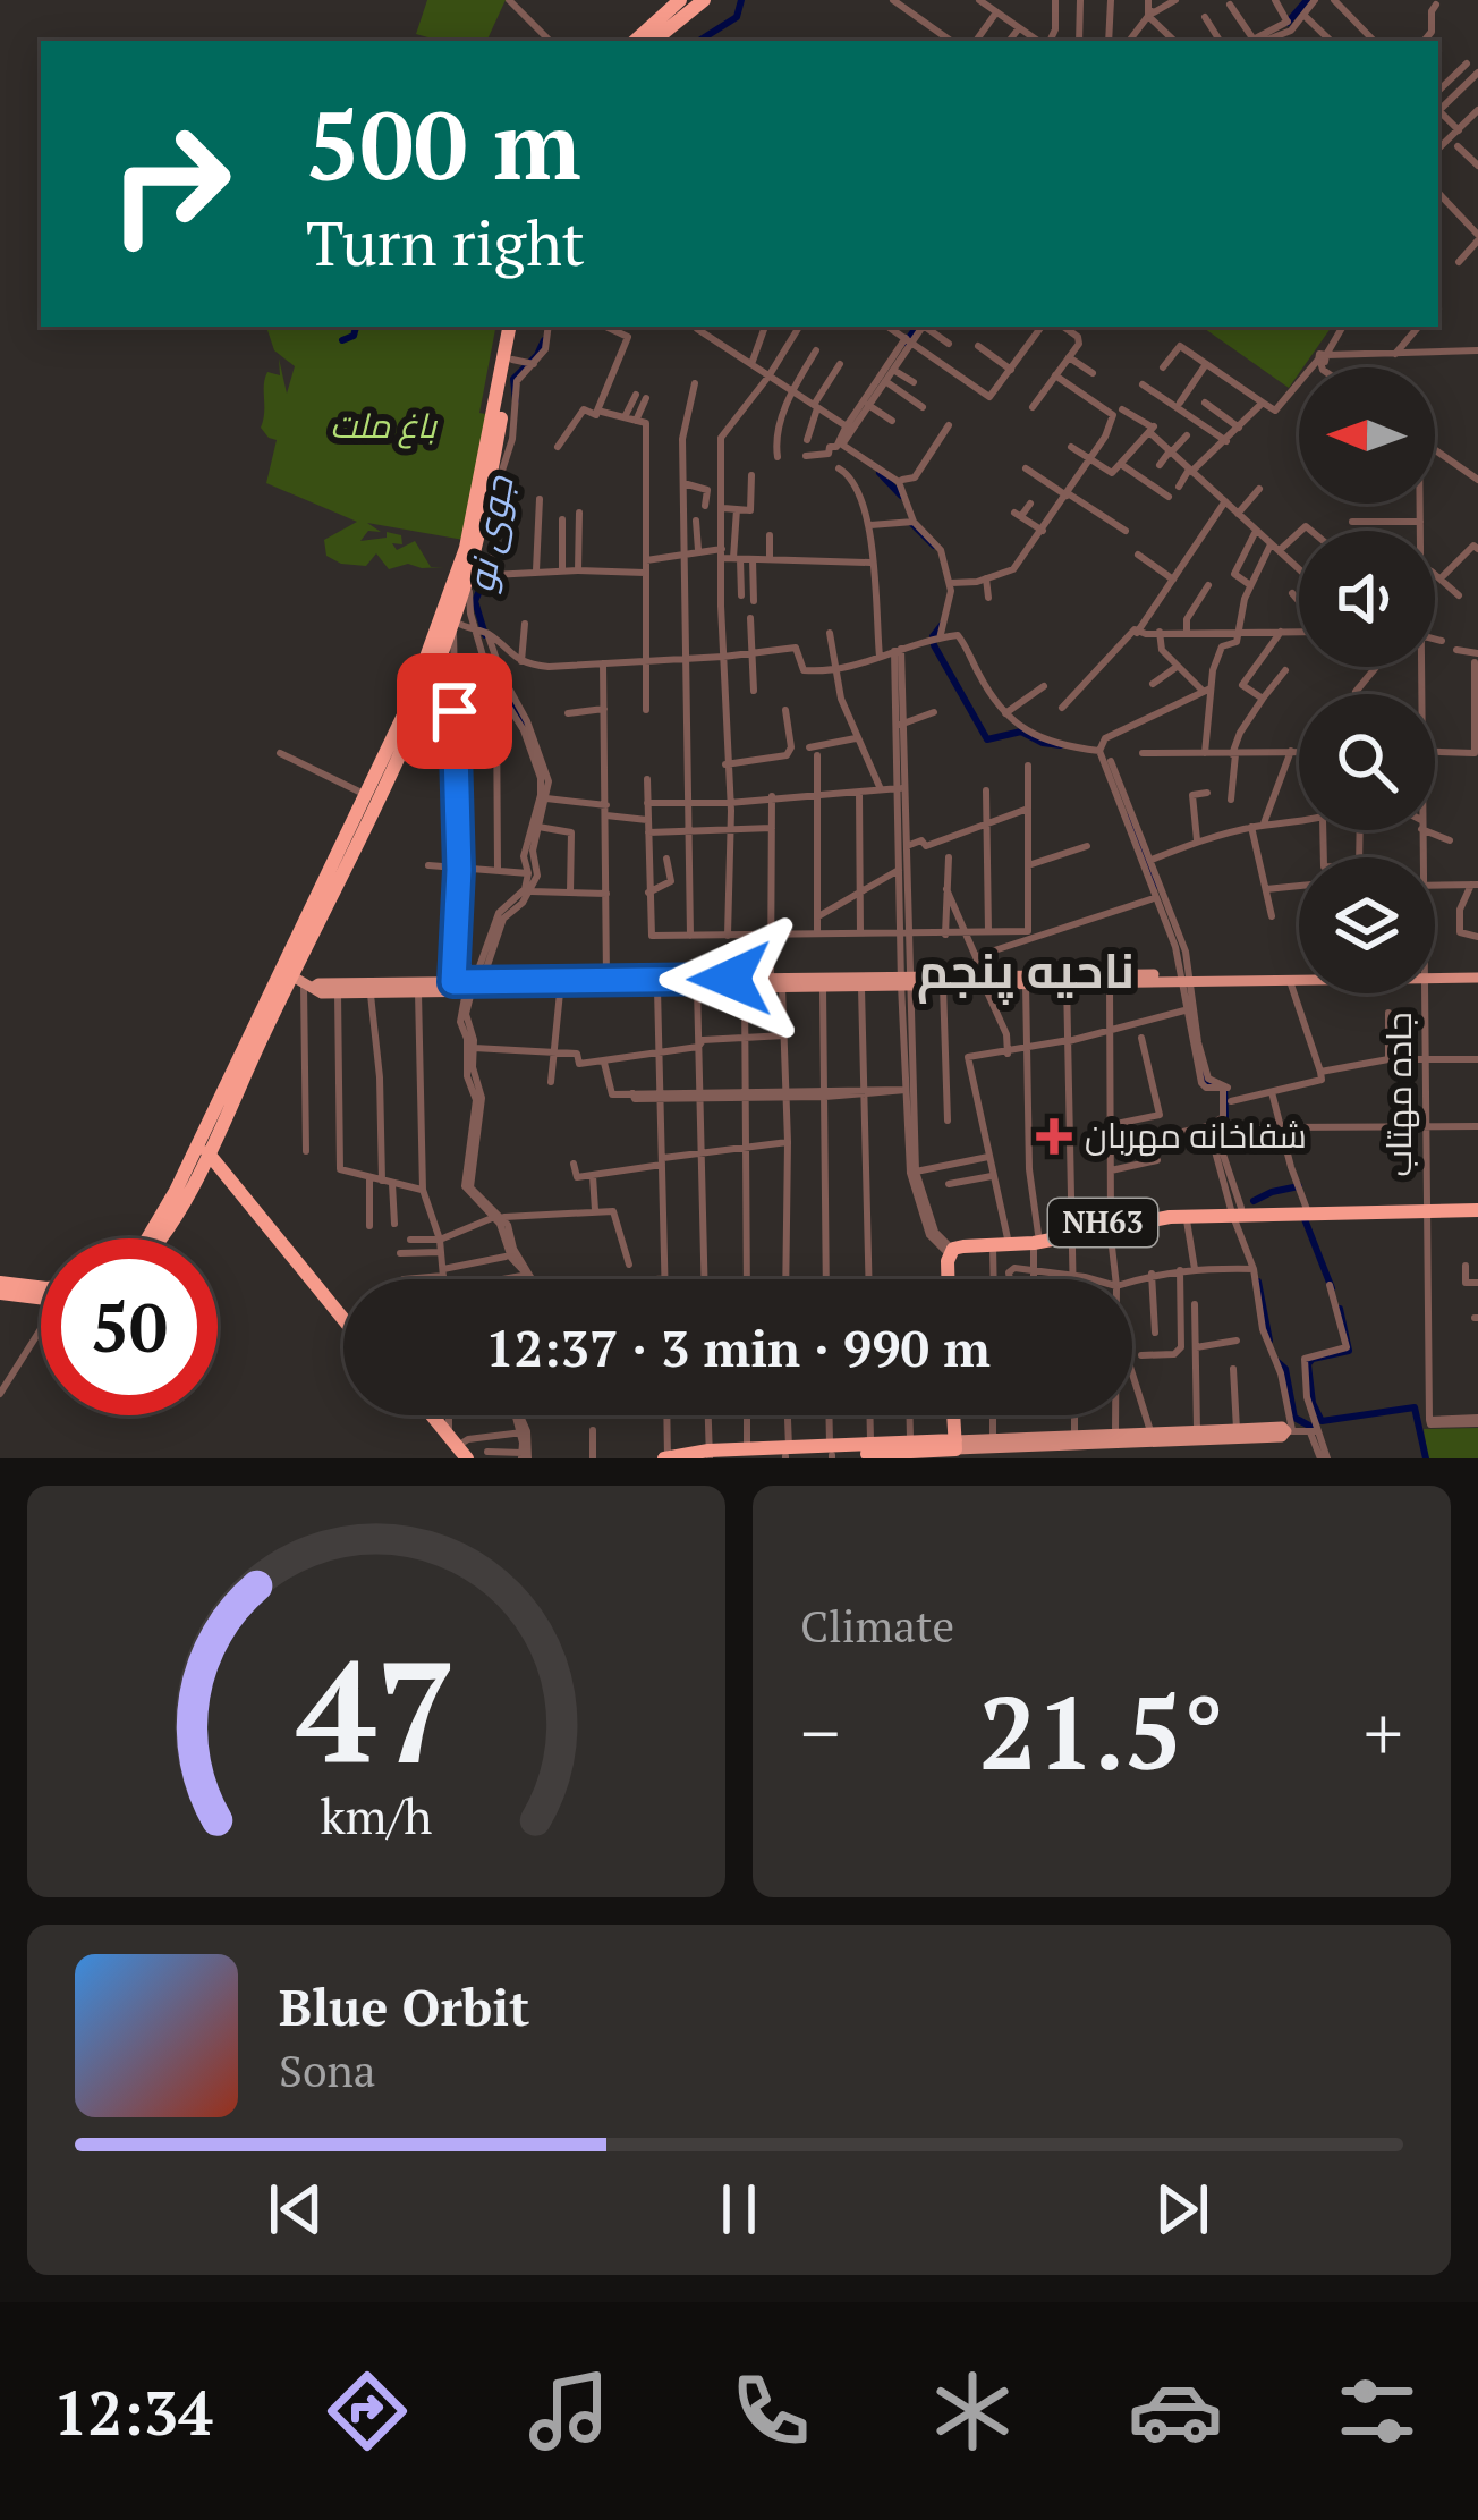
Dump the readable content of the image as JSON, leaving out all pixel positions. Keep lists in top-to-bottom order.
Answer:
{
  "streets": {
    "highway": ["NH63"],
    "street": ["جاده مهتاب"]
  },
  "crossings": [
    ["جاده مهتاب", "NH63"]
  ],
  "districts": ["ناحیه پنجم"],
  "water": ["جوی نو"],
  "parks": ["باغ ملت"],
  "places": {
    "health": ["شفاخانه مهربان"]
  },
  "north": "left",
  "page": {
    "turn": ["500 m", "Turn right"],
    "limit": "50",
    "trip": "12:37 · 3 min · 990 m",
    "tile": "Climate",
    "heat": ["−", "21.5°", "+"],
    "song": ["Blue Orbit", "Sona"],
    "tabs": "12:34",
    "gauge": ["47", "km/h"]
  }
}
